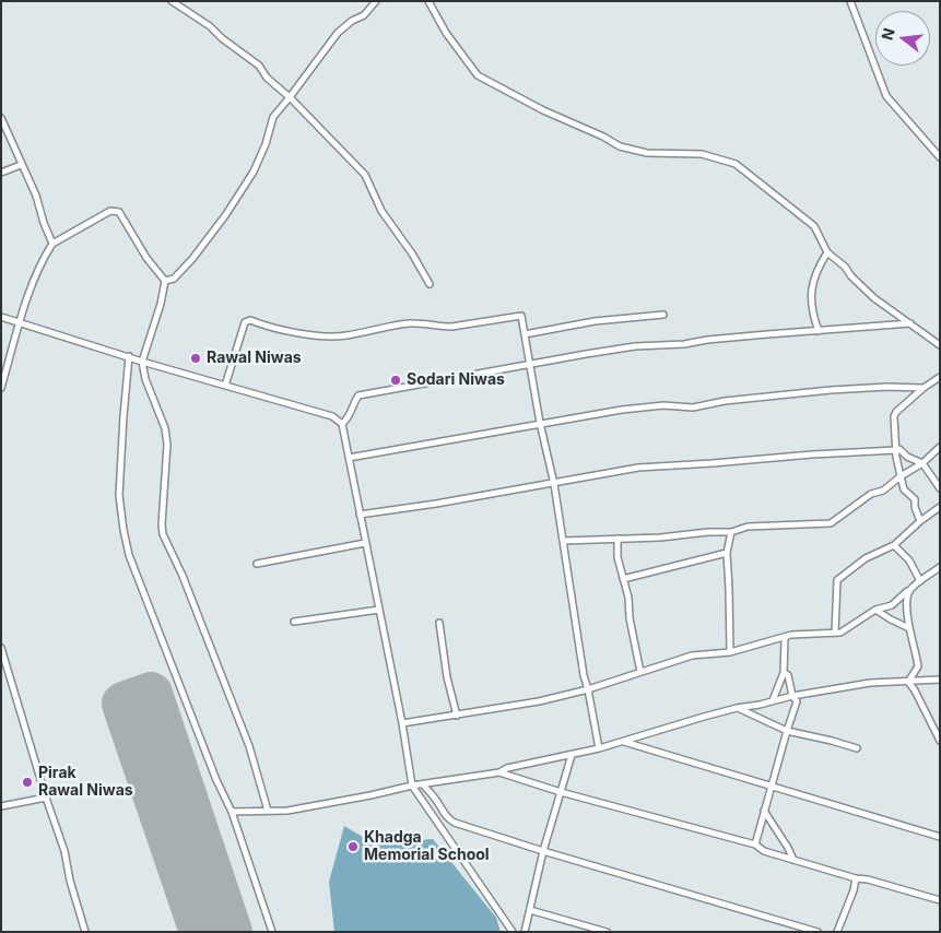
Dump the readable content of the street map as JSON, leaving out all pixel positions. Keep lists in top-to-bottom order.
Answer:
{
  "places": [
    "Rawal Niwas",
    "Sodari Niwas",
    "Pirak Rawal Niwas",
    "Khadga Memorial School"
  ],
  "north": "left"
}
